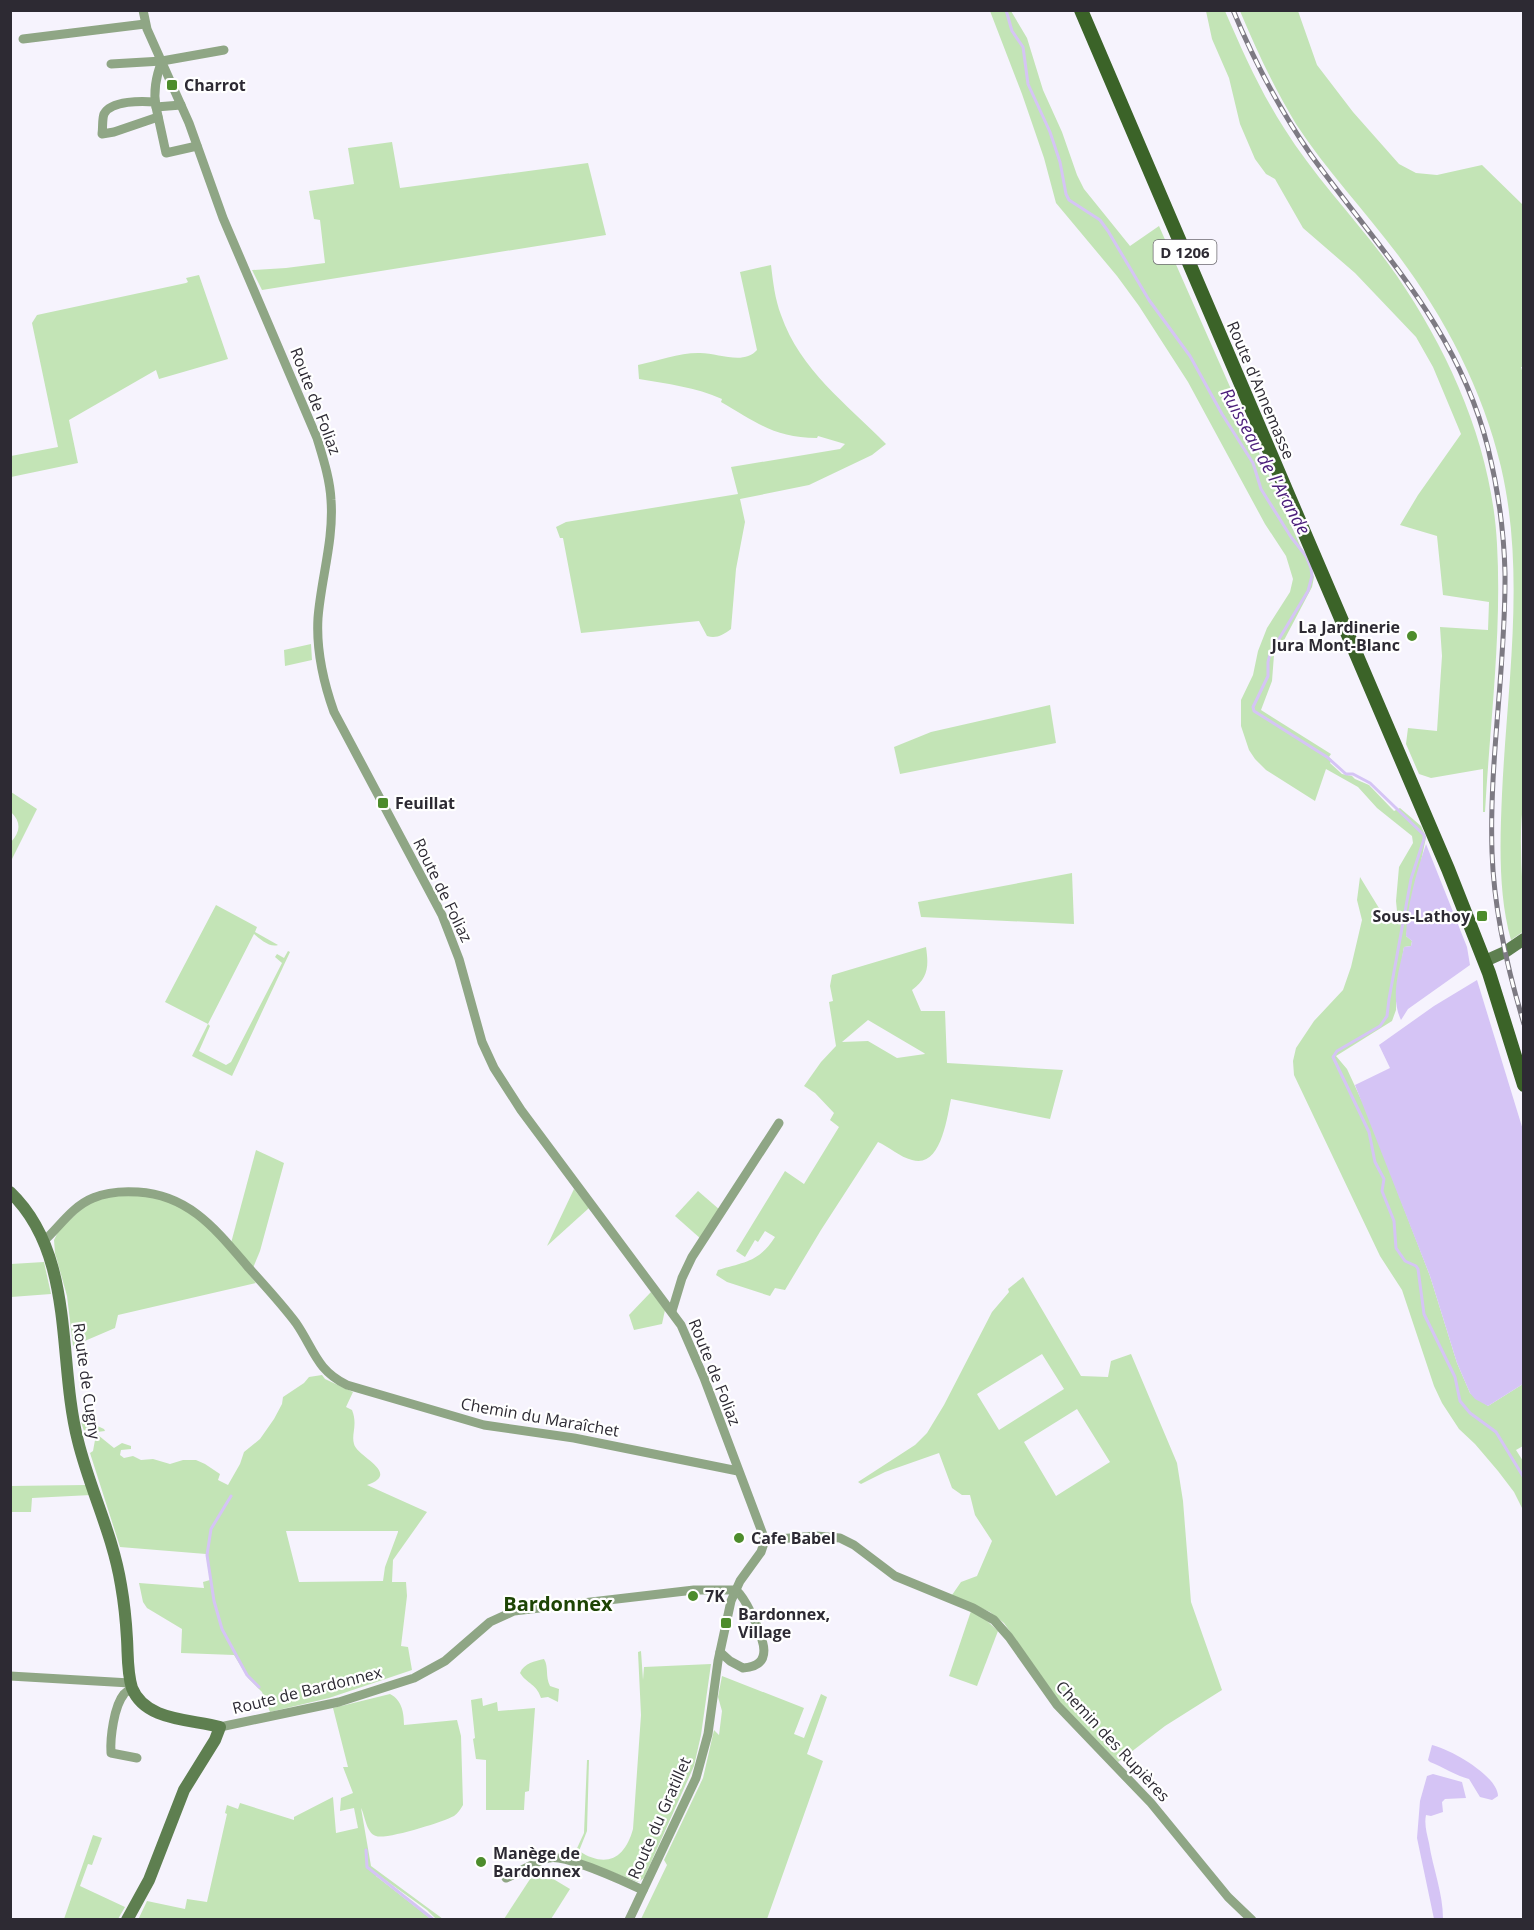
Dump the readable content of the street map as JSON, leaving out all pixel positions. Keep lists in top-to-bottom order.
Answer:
{
  "streets": {
    "main road": ["D 1206", "Route d'Annemasse"],
    "street": [
      "Route de Foliaz",
      "Route de Cugny",
      "Chemin du Maraîchet",
      "Route de Bardonnex",
      "Chemin des Rupières",
      "Route du Gratillet"
    ]
  },
  "crossings": [
    ["Route de Foliaz", "Chemin du Maraîchet"],
    ["Route de Foliaz", "Chemin des Rupières"],
    ["Route de Foliaz", "Route du Gratillet"],
    ["Route de Cugny", "Chemin du Maraîchet"],
    ["Route de Bardonnex", "Route du Gratillet"],
    ["Chemin des Rupières", "Route du Gratillet"]
  ],
  "districts": ["Bardonnex"],
  "water": ["Ruisseau de l'Arande"],
  "places": {
    "transit": [
      "Charrot",
      "Feuillat",
      "Sous-Lathoy",
      "Bardonnex, Village"
    ],
    "other": [
      "La Jardinerie Jura Mont-Blanc",
      "Cafe Babel",
      "7K",
      "Manège de Bardonnex"
    ]
  }
}
